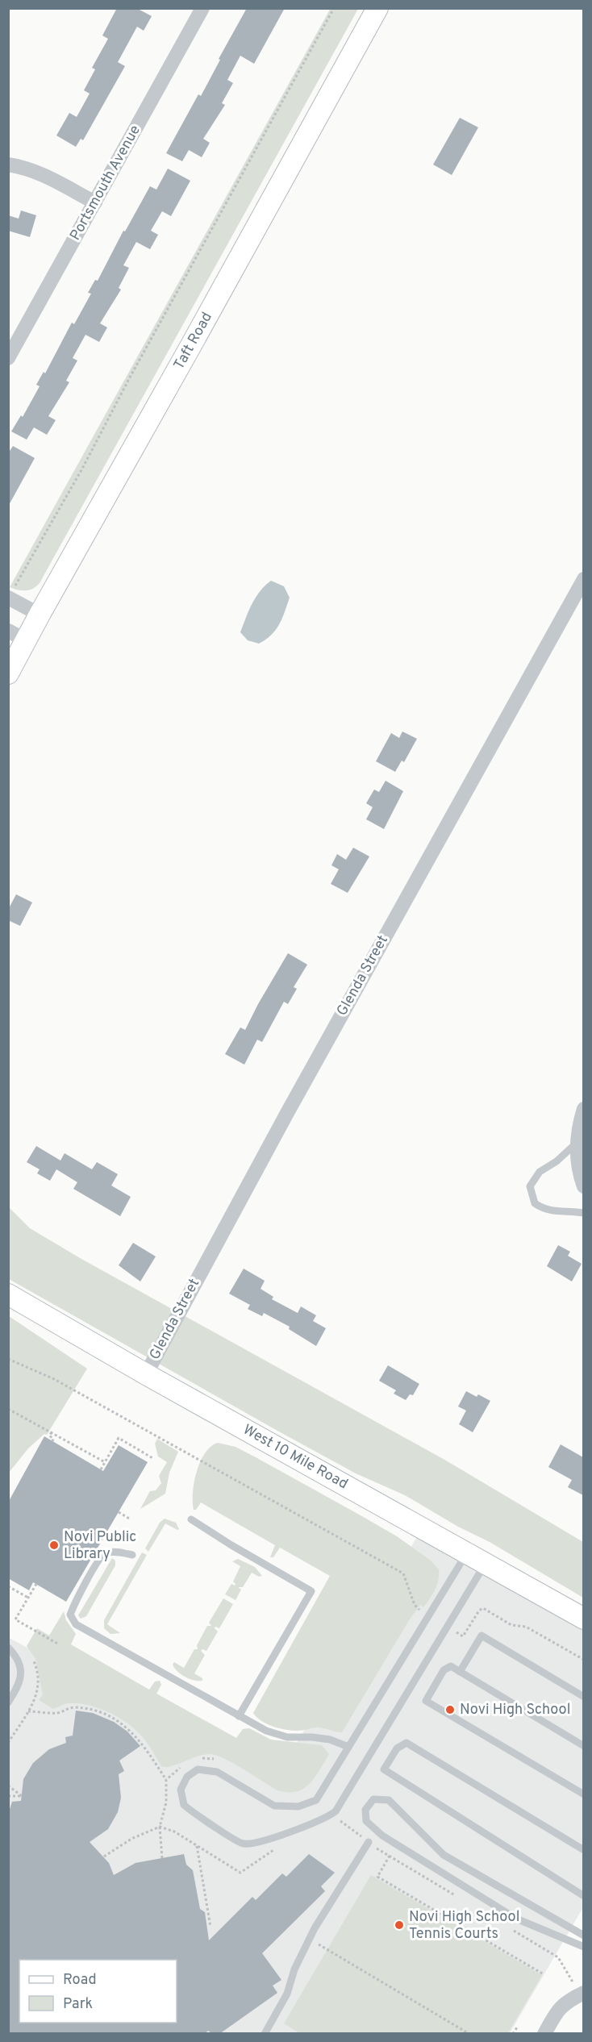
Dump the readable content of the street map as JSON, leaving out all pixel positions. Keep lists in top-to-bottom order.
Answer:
{
  "streets": {
    "street": [
      "Portsmouth Avenue",
      "Taft Road",
      "Glenda Street",
      "West 10 Mile Road"
    ]
  },
  "crossings": [
    ["Glenda Street", "West 10 Mile Road"]
  ],
  "places": ["Novi Public Library", "Novi High School", "Novi High School Tennis Courts"],
  "legend": ["Road", "Park"]
}
